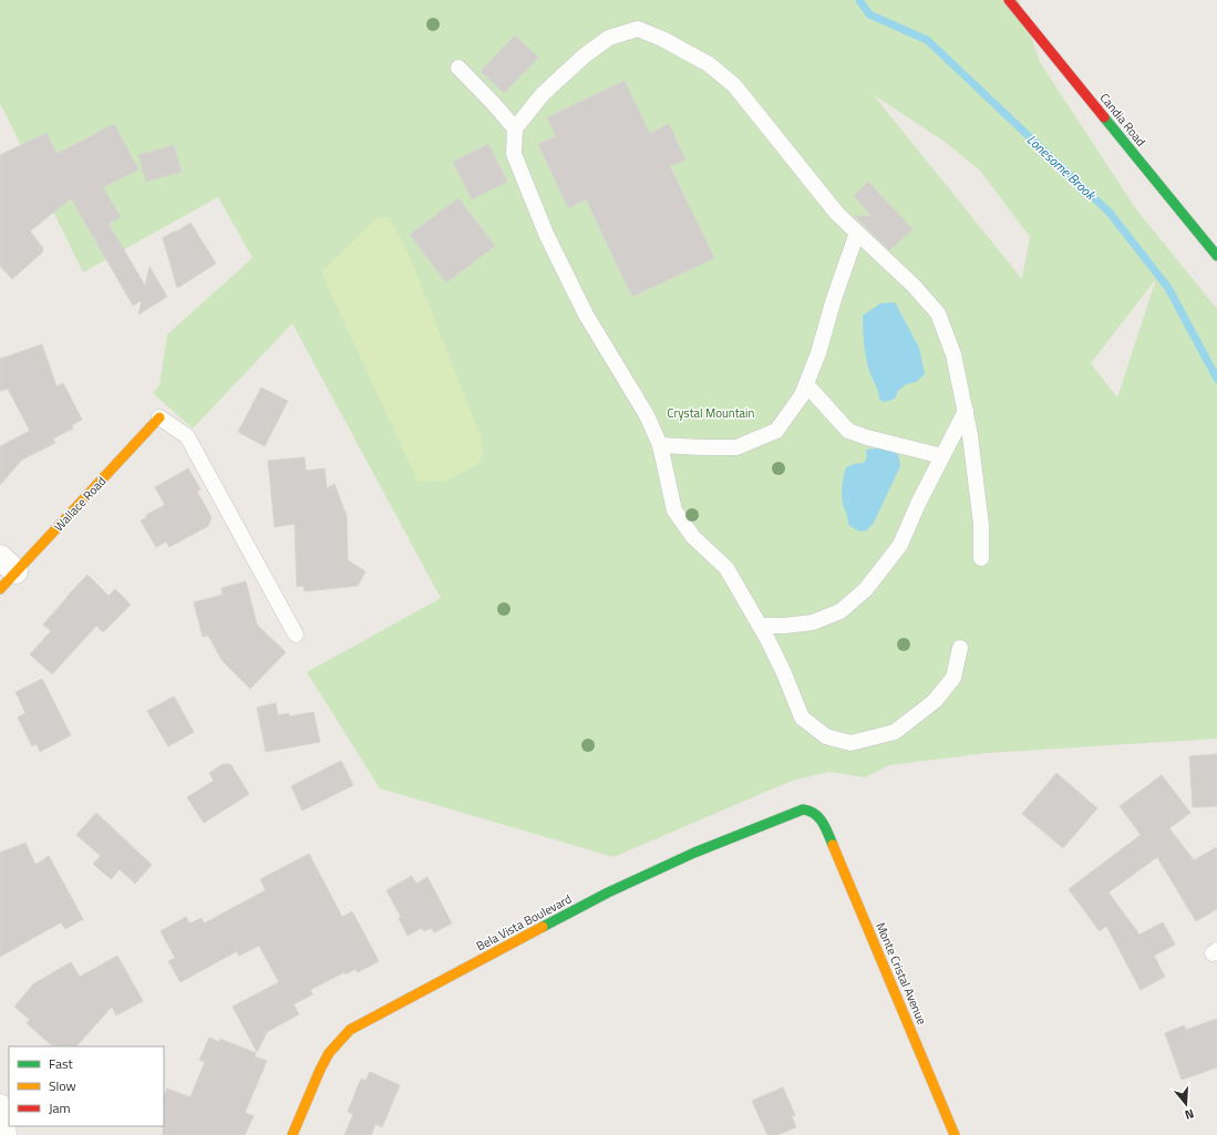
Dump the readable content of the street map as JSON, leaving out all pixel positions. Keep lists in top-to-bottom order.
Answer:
{
  "streets": {
    "street": [
      "Candia Road",
      "Wallace Road",
      "Bela Vista Boulevard",
      "Monte Cristal Avenue"
    ]
  },
  "crossings": [
    ["Bela Vista Boulevard", "Monte Cristal Avenue"]
  ],
  "water": ["Lonesome Brook"],
  "parks": ["Crystal Mountain"],
  "legend": ["Fast", "Slow", "Jam"],
  "north": "bottom"
}
